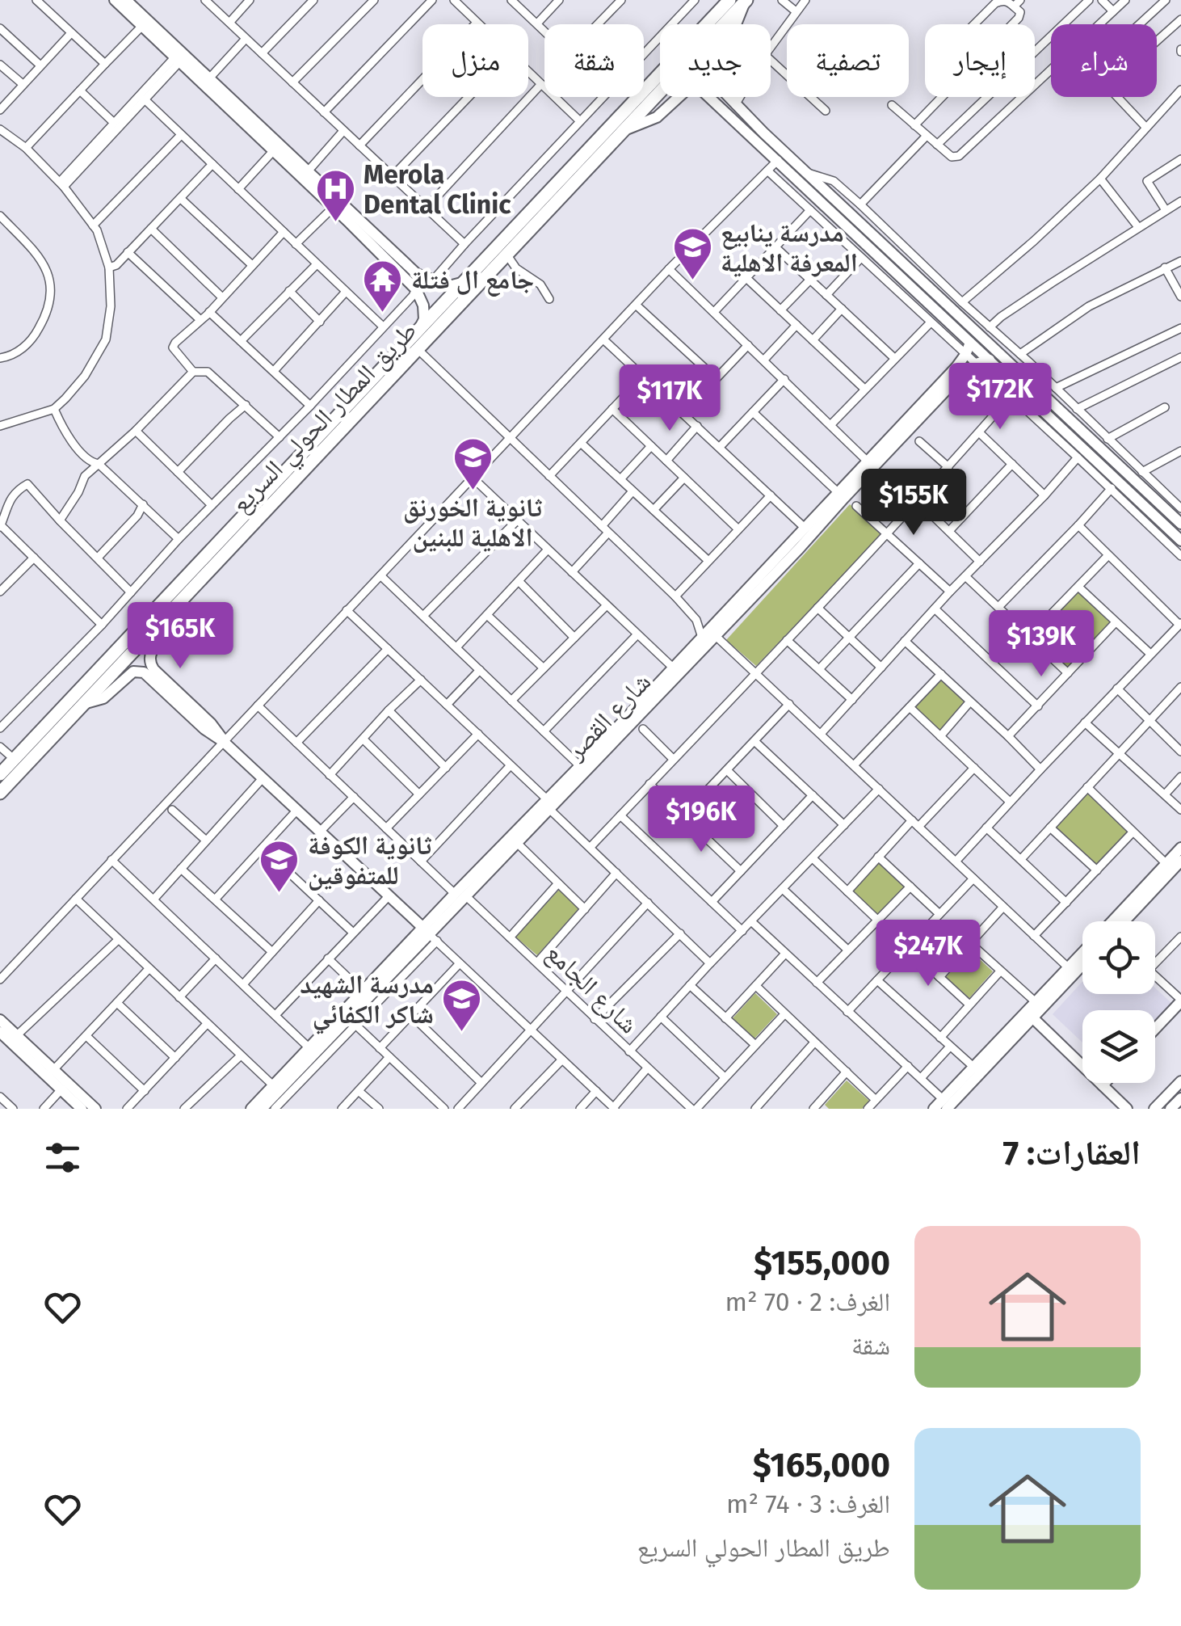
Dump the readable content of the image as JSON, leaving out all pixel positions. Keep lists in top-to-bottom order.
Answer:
{
  "streets": {
    "highway": ["طريق المطار الحولي السريع"],
    "street": ["شارع القصر", "شارع الجامع"]
  },
  "crossings": [
    ["شارع القصر", "شارع الجامع"]
  ],
  "places": {
    "hospital": ["Merola Dental Clinic"],
    "school or university": [
      "مدرسة ينابيع المعرفة الاهلية",
      "ثانوية الخورنق الاهلية للبنين",
      "ثانوية الكوفة للمتفوقين",
      "مدرسة الشهيد شاكر الكفائي"
    ],
    "temple": ["جامع ال فتلة"]
  },
  "page": {
    "chip": [
      "شراء",
      "إيجار",
      "تصفية",
      "جديد",
      "شقة",
      "منزل"
    ],
    "price": [
      "$172K",
      "$117K",
      "$155K",
      "$165K",
      "$139K",
      "$196K",
      "$247K"
    ],
    "heading": "العقارات: 7",
    "list": [
      {
        "name": "$155,000",
        "note": "الغرف: 2 · 70 m² · شقة"
      },
      {
        "name": "$165,000",
        "note": "الغرف: 3 · 74 m² · طريق المطار الحولي السريع"
      }
    ]
  }
}
